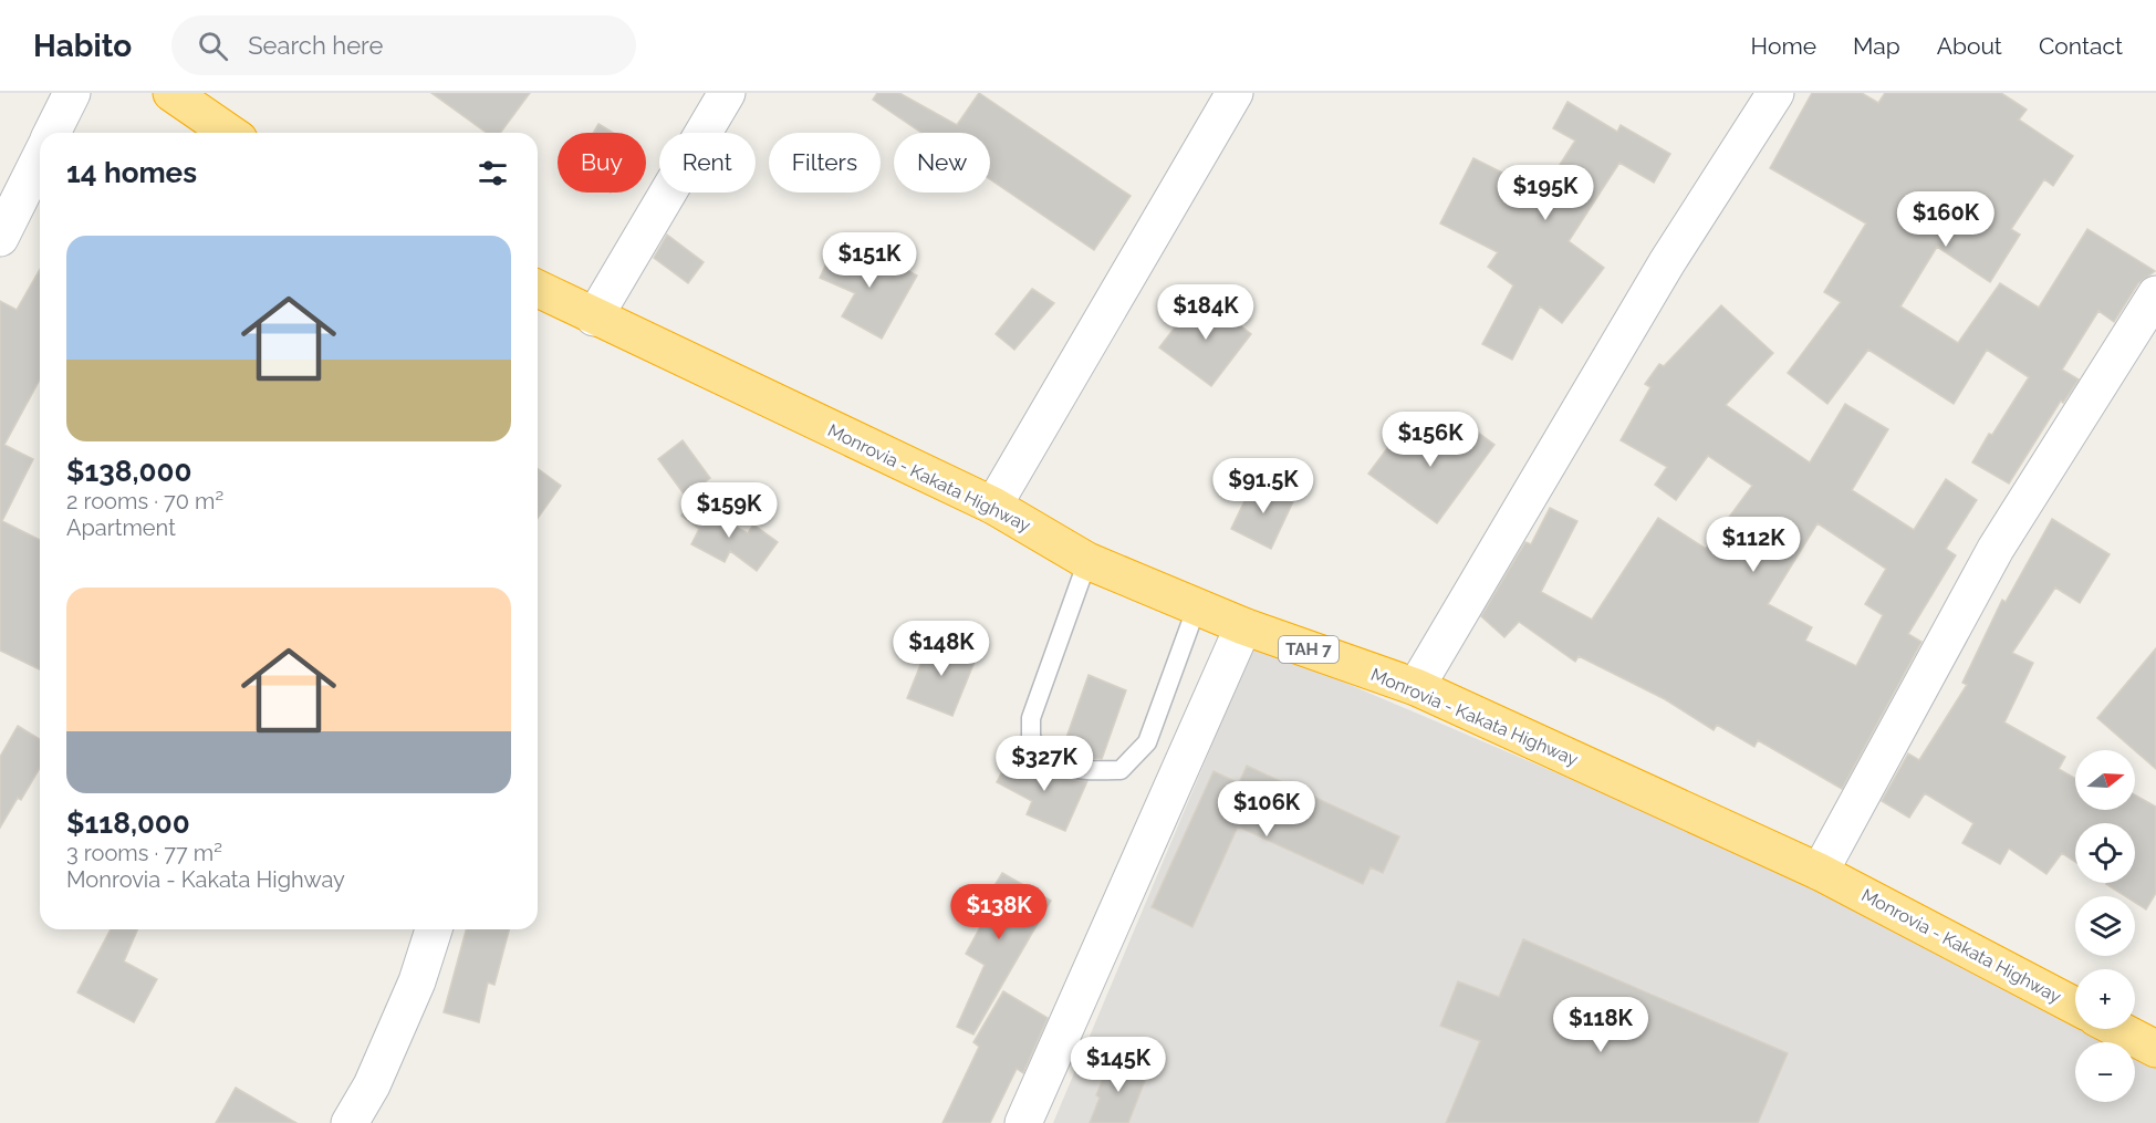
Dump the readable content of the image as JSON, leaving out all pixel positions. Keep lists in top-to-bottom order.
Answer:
{
  "streets": {
    "highway": ["Monrovia - Kakata Highway", "TAH 7"]
  },
  "north": "right",
  "page": {
    "header": "Habito",
    "search": "Search here",
    "nav": [
      "Home",
      "Map",
      "About",
      "Contact"
    ],
    "chip": [
      "Buy",
      "Rent",
      "Filters",
      "New"
    ],
    "heading": "14 homes",
    "price": [
      "$195K",
      "$160K",
      "$151K",
      "$184K",
      "$156K",
      "$91.5K",
      "$159K",
      "$112K",
      "$148K",
      "$327K",
      "$106K",
      "$138K",
      "$118K",
      "$145K"
    ],
    "list": [
      {
        "name": "$138,000",
        "note": "2 rooms · 70 m² · Apartment"
      },
      {
        "name": "$118,000",
        "note": "3 rooms · 77 m² · Monrovia - Kakata Highway"
      }
    ],
    "map_buttons": ["+", "−"]
  }
}
